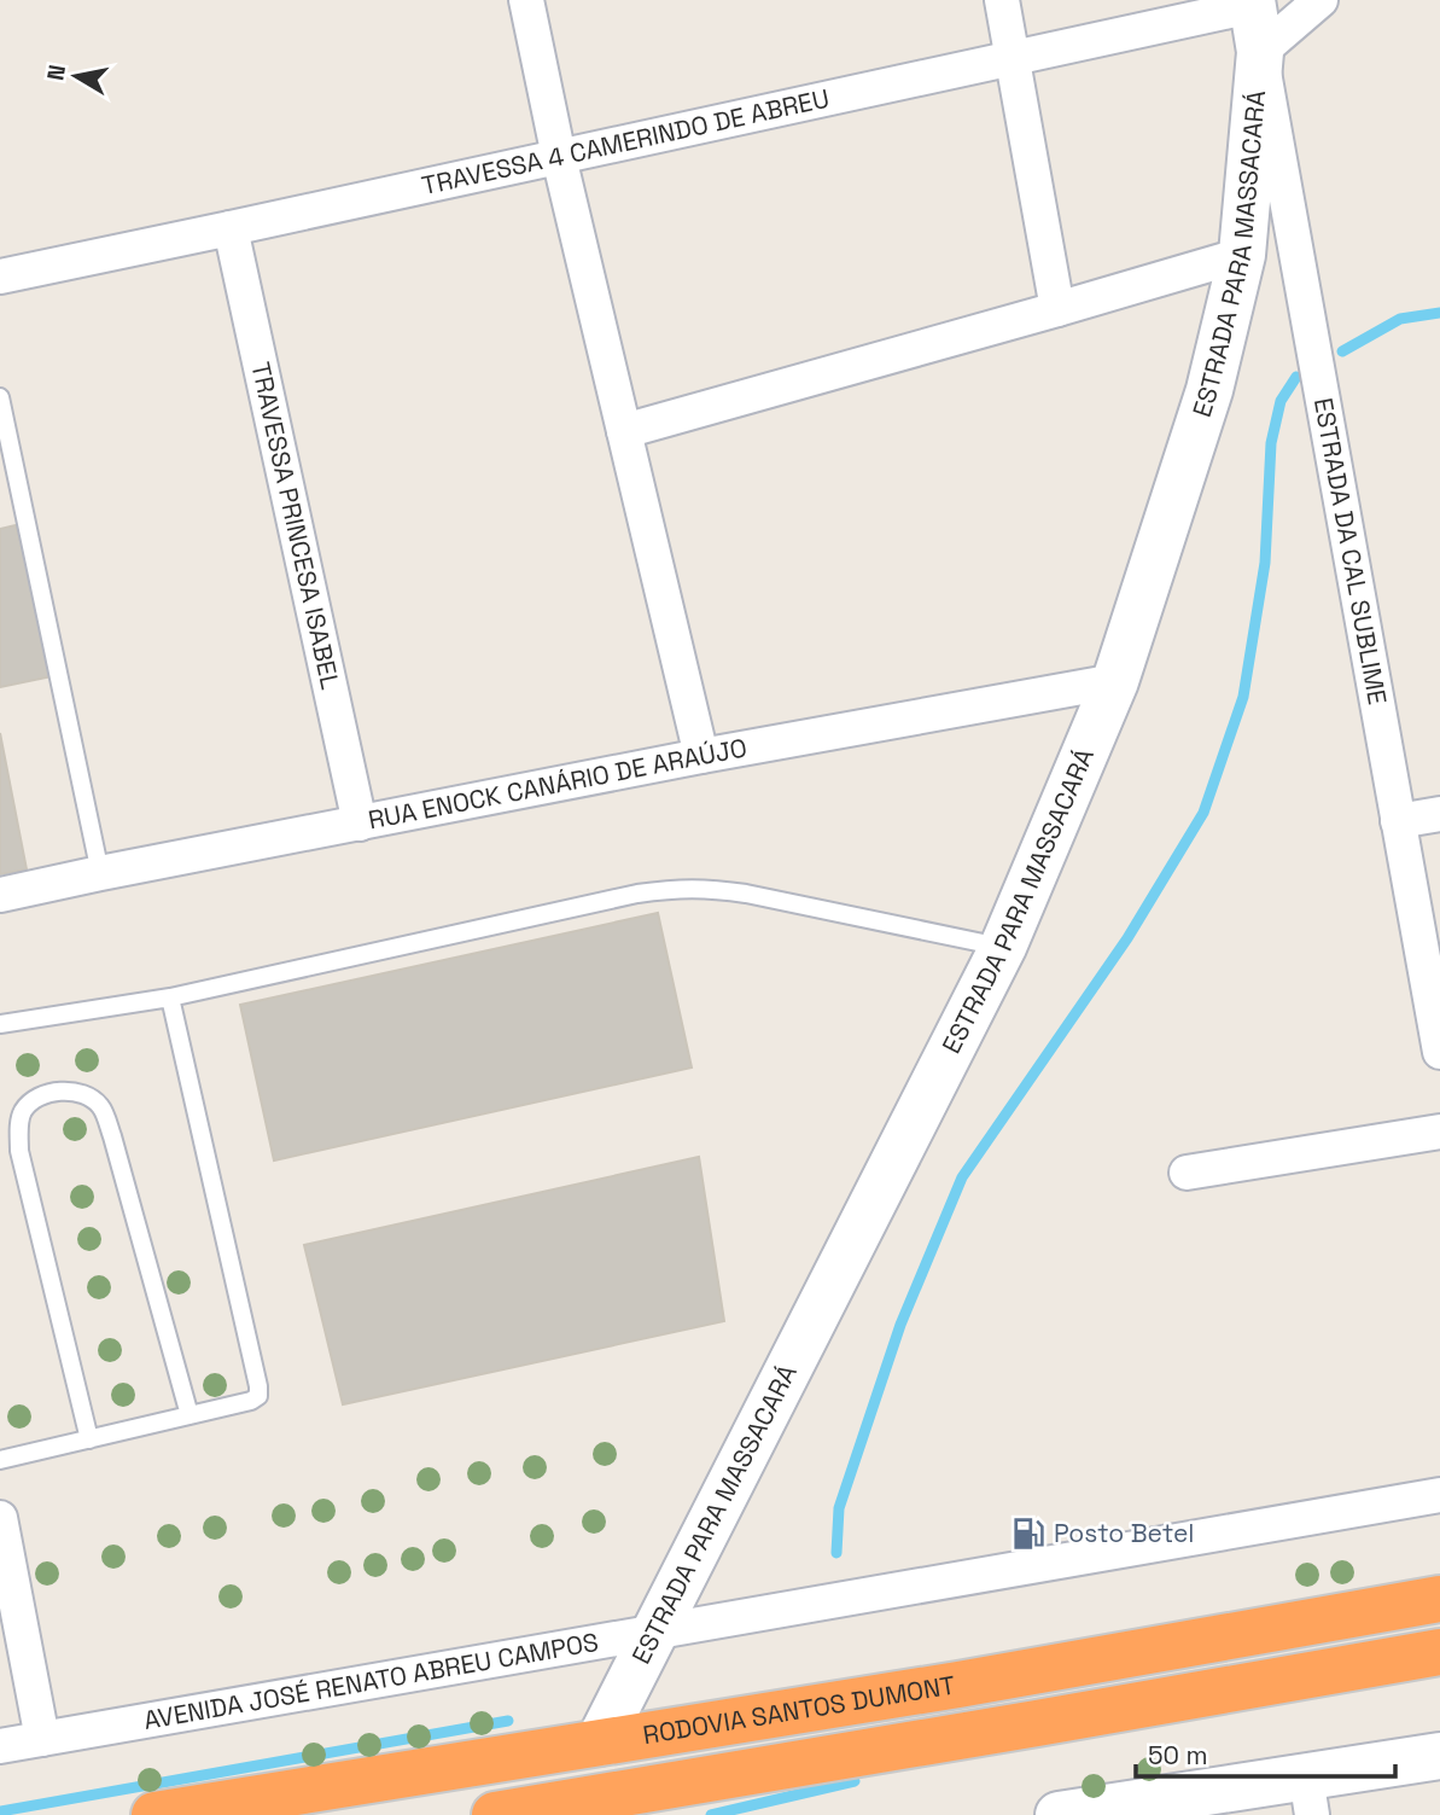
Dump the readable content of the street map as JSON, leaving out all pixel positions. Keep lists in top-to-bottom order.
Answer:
{
  "streets": {
    "highway": ["RODOVIA SANTOS DUMONT"],
    "main road": ["ESTRADA PARA MASSACARÁ"],
    "street": [
      "TRAVESSA 4 CAMERINDO DE ABREU",
      "TRAVESSA PRINCESA ISABEL",
      "ESTRADA DA CAL SUBLIME",
      "RUA ENOCK CANÁRIO DE ARAÚJO",
      "AVENIDA JOSÉ RENATO ABREU CAMPOS"
    ]
  },
  "crossings": [
    ["TRAVESSA 4 CAMERINDO DE ABREU", "ESTRADA PARA MASSACARÁ"],
    ["TRAVESSA 4 CAMERINDO DE ABREU", "TRAVESSA PRINCESA ISABEL"],
    ["ESTRADA PARA MASSACARÁ", "ESTRADA DA CAL SUBLIME"],
    ["ESTRADA PARA MASSACARÁ", "RUA ENOCK CANÁRIO DE ARAÚJO"],
    ["ESTRADA PARA MASSACARÁ", "AVENIDA JOSÉ RENATO ABREU CAMPOS"],
    ["ESTRADA PARA MASSACARÁ", "RODOVIA SANTOS DUMONT"],
    ["TRAVESSA PRINCESA ISABEL", "RUA ENOCK CANÁRIO DE ARAÚJO"]
  ],
  "places": {
    "fuel station": ["Posto Betel"]
  },
  "scale_bar": "50 m",
  "north": "left"
}
